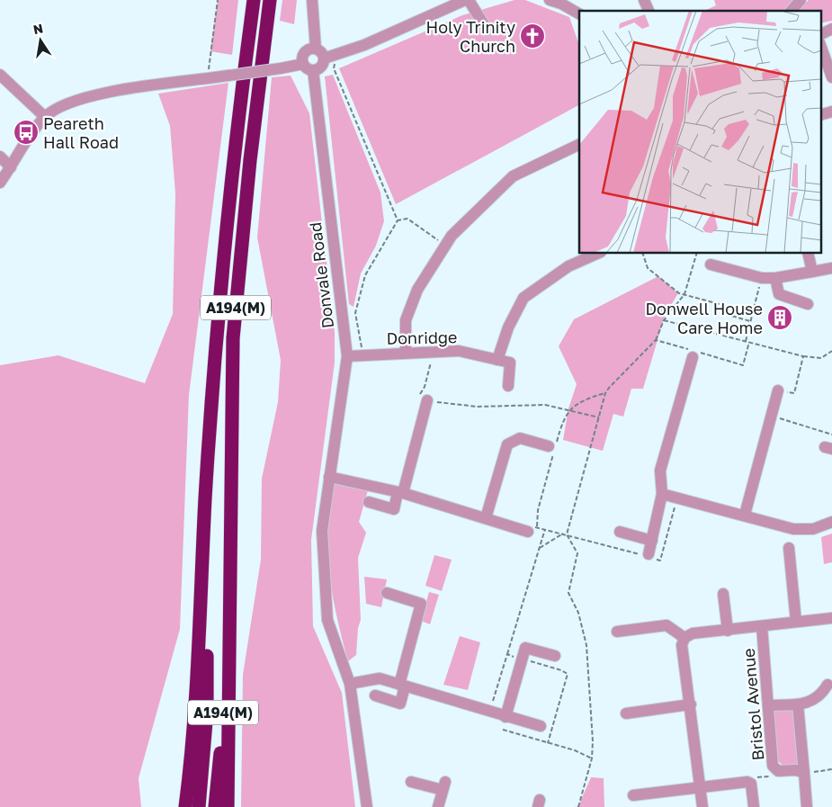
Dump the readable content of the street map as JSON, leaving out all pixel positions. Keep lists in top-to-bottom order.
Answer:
{
  "streets": {
    "highway": ["A194(M)"],
    "street": ["Donvale Road", "Donridge", "Bristol Avenue"]
  },
  "crossings": [
    ["Donvale Road", "Donridge"]
  ],
  "places": {
    "church": ["Holy Trinity Church"],
    "bus stop": ["Peareth Hall Road"],
    "building": ["Donwell House Care Home"]
  },
  "north": "top"
}
